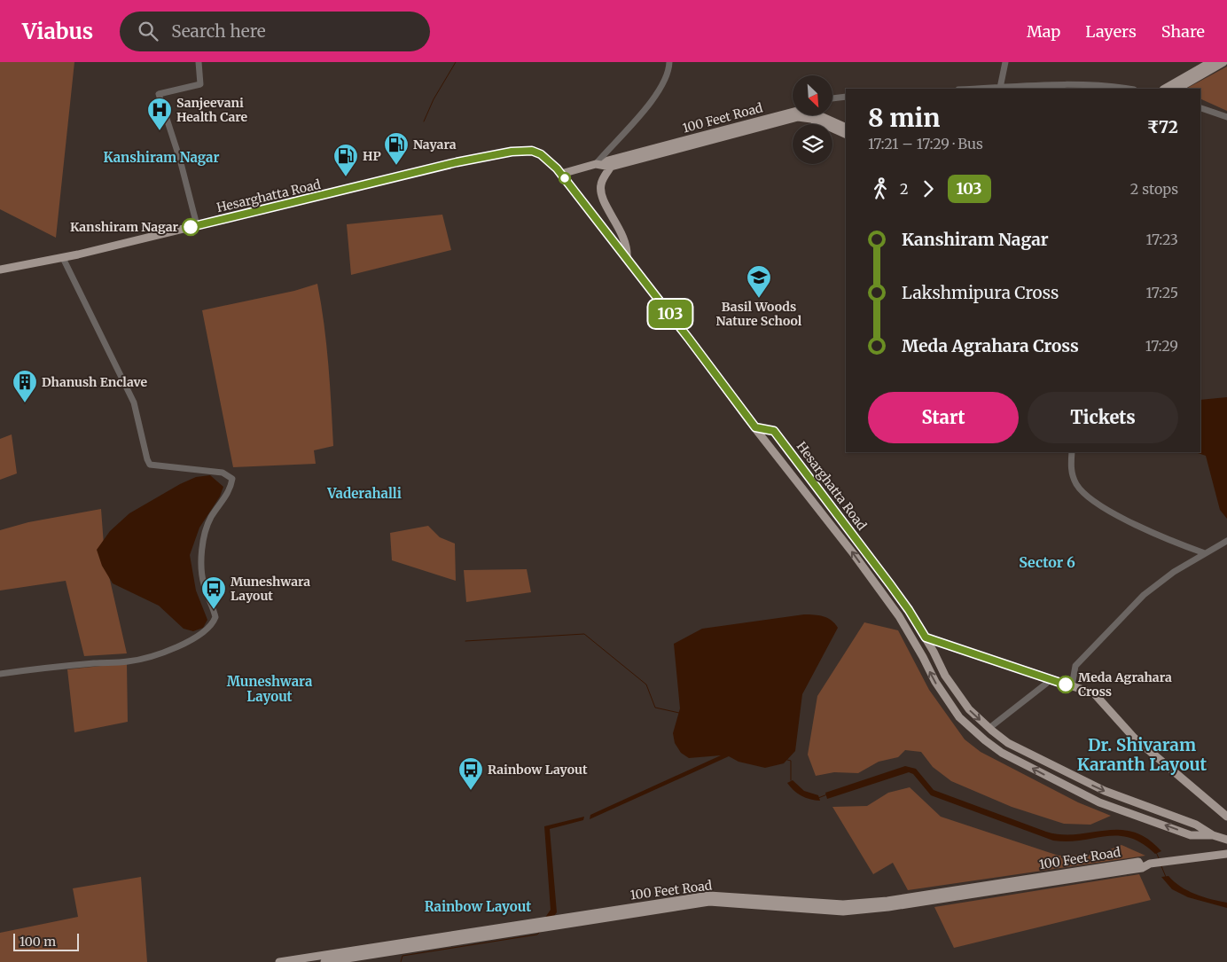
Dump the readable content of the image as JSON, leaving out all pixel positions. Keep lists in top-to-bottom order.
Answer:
{
  "streets": {
    "main road": ["100 Feet Road", "Hesarghatta Road"]
  },
  "crossings": [
    ["100 Feet Road", "Hesarghatta Road"]
  ],
  "districts": [
    "Kanshiram Nagar",
    "Vaderahalli",
    "Sector 6",
    "Muneshwara Layout",
    "Dr. Shivaram Karanth Layout",
    "Rainbow Layout"
  ],
  "places": {
    "hospital": ["Sanjeevani Health Care"],
    "fuel station": ["Nayara", "HP"],
    "other": ["Kanshiram Nagar", "Meda Agrahara Cross"],
    "school or university": ["Basil Woods Nature School"],
    "building": ["Dhanush Enclave"],
    "bus stop": ["Muneshwara Layout", "Rainbow Layout"]
  },
  "lines": ["bus line 103"],
  "scale_bar": "100 m",
  "north": "bottom right",
  "page": {
    "header": "Viabus",
    "search": "Search here",
    "nav": ["Map", "Layers", "Share"],
    "on_map": "103",
    "heading": ["8 min", "17:21 – 17:29 · Bus", "₹72"],
    "legs": ["2", "103", "2 stops"],
    "list": [
      {
        "name": "Kanshiram Nagar",
        "value": "17:23"
      },
      {
        "name": "Lakshmipura Cross",
        "value": "17:25"
      },
      {
        "name": "Meda Agrahara Cross",
        "value": "17:29"
      }
    ],
    "buttons": ["Start", "Tickets"],
    "scale": "100 m"
  }
}
